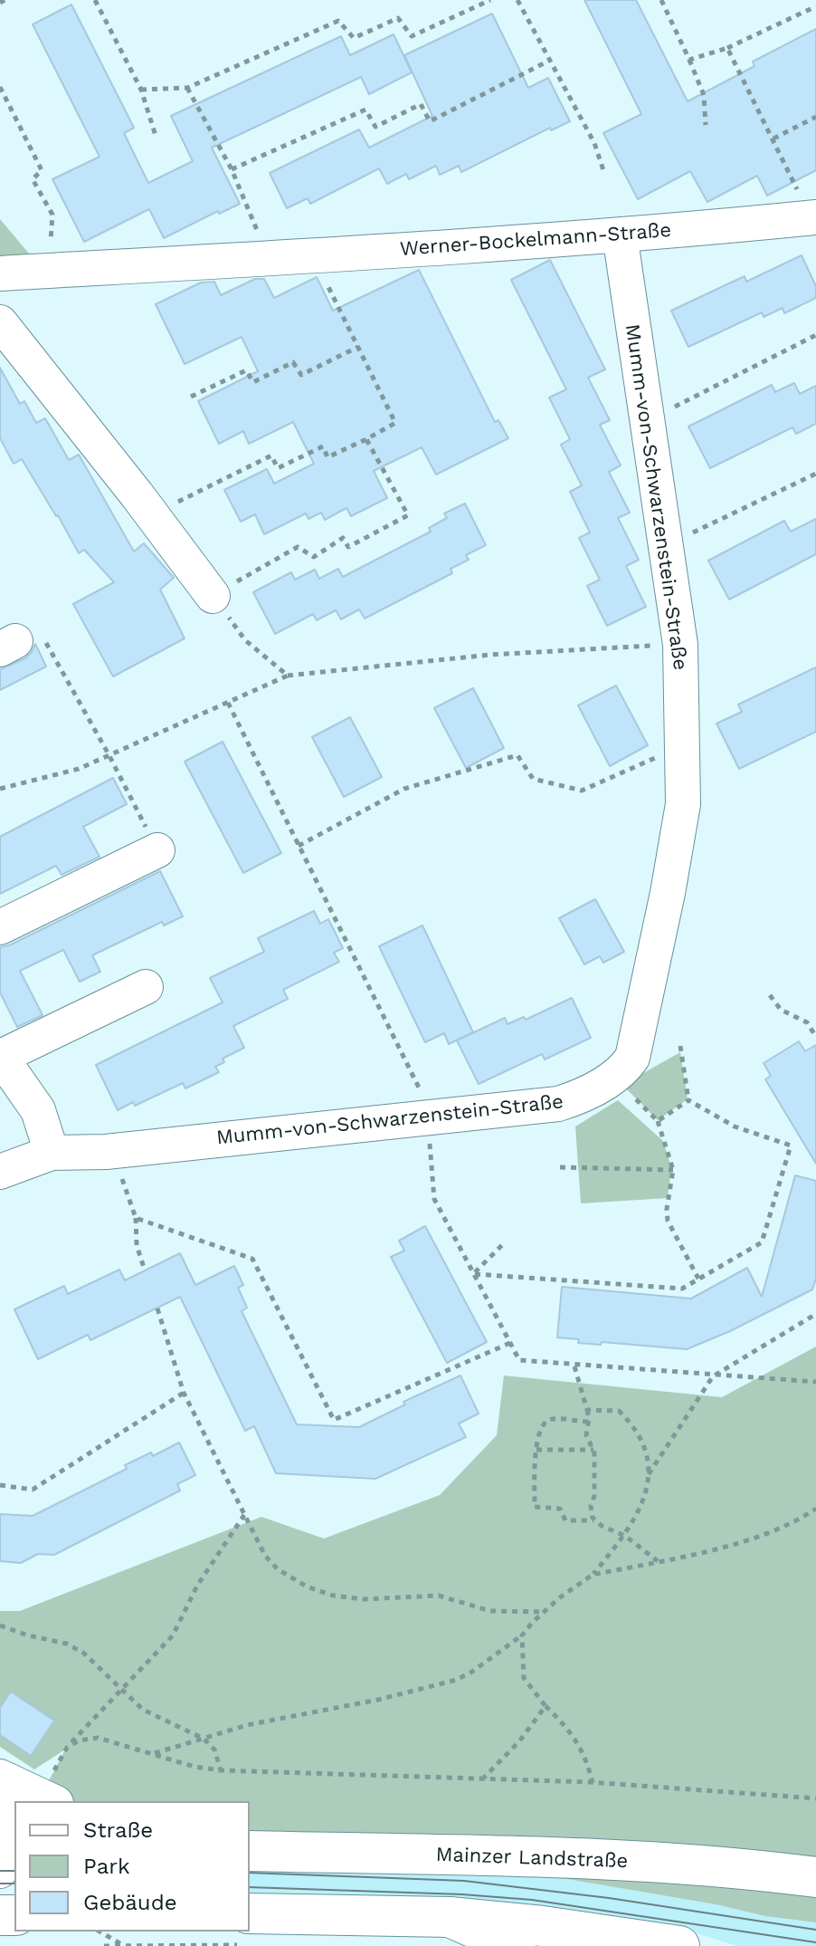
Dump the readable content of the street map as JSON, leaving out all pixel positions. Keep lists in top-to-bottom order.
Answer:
{
  "streets": {
    "main road": ["Mainzer Landstraße"],
    "street": ["Werner-Bockelmann-Straße", "Mumm-von-Schwarzenstein-Straße"]
  },
  "crossings": [
    ["Werner-Bockelmann-Straße", "Mumm-von-Schwarzenstein-Straße"]
  ],
  "legend": ["Straße", "Park", "Gebäude"]
}
